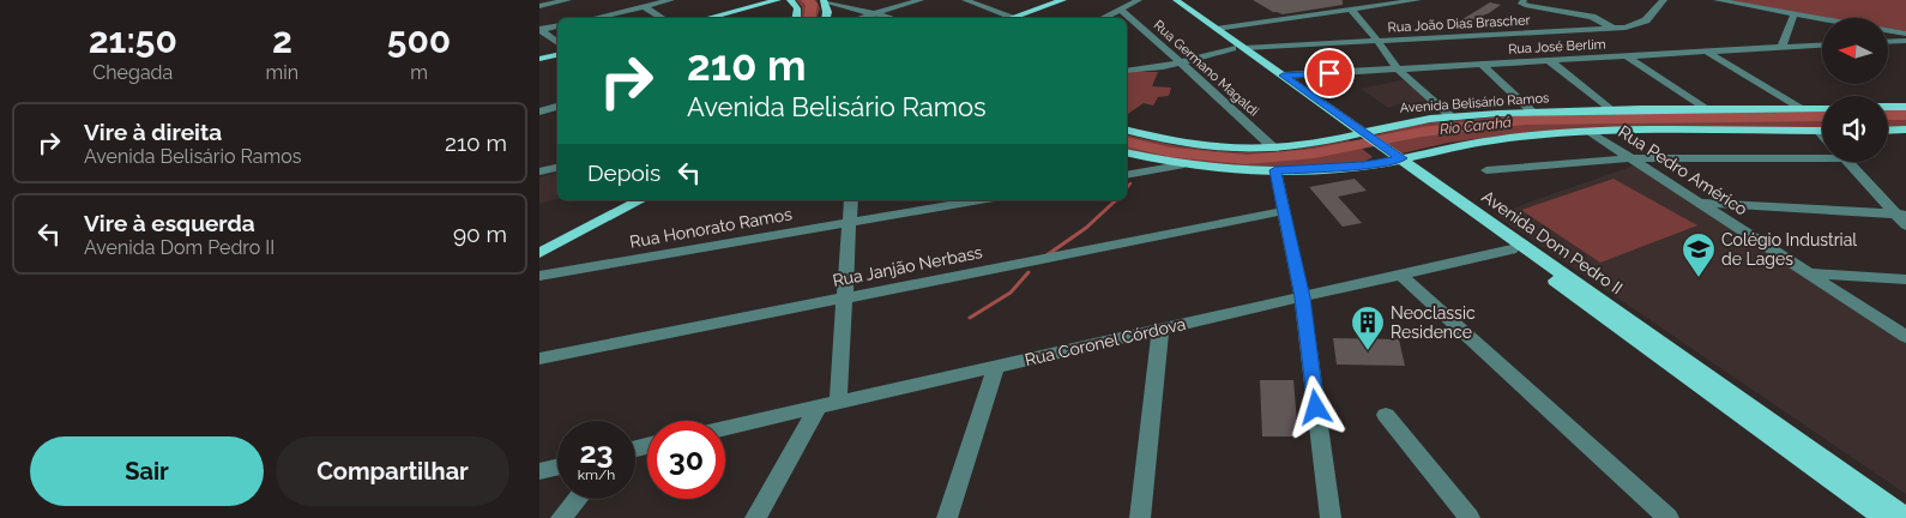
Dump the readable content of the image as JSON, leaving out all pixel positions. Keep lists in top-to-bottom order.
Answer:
{
  "streets": {
    "main road": ["Avenida Belisário Ramos", "Avenida Dom Pedro II"],
    "street": [
      "Rua João Dias Brascher",
      "Rua José Berlim",
      "Rua Germano Magaldi",
      "Rua Pedro Américo",
      "Rua Honorato Ramos",
      "Rua Janjão Nerbass",
      "Rua Coronel Córdova"
    ]
  },
  "crossings": [
    ["Rua João Dias Brascher", "Avenida Dom Pedro II"],
    ["Rua José Berlim", "Avenida Dom Pedro II"],
    ["Rua Germano Magaldi", "Avenida Belisário Ramos"],
    ["Avenida Belisário Ramos", "Avenida Dom Pedro II"],
    ["Avenida Dom Pedro II", "Rua Coronel Córdova"]
  ],
  "water": ["Rio Carahá"],
  "places": {
    "school or university": ["Colégio Industrial de Lages"],
    "building": ["Neoclassic Residence"]
  },
  "north": "left",
  "page": {
    "eta": [
      "21:50",
      "Chegada",
      "2",
      "min",
      "500",
      "m"
    ],
    "turn": ["210 m", "Avenida Belisário Ramos"],
    "list": [
      {
        "name": "Vire à direita",
        "note": "Avenida Belisário Ramos",
        "value": "210 m"
      },
      {
        "name": "Vire à esquerda",
        "note": "Avenida Dom Pedro II",
        "value": "90 m"
      }
    ],
    "then": "Depois",
    "speed": "23 km/h",
    "limit": "30",
    "buttons": ["Sair", "Compartilhar"]
  }
}
